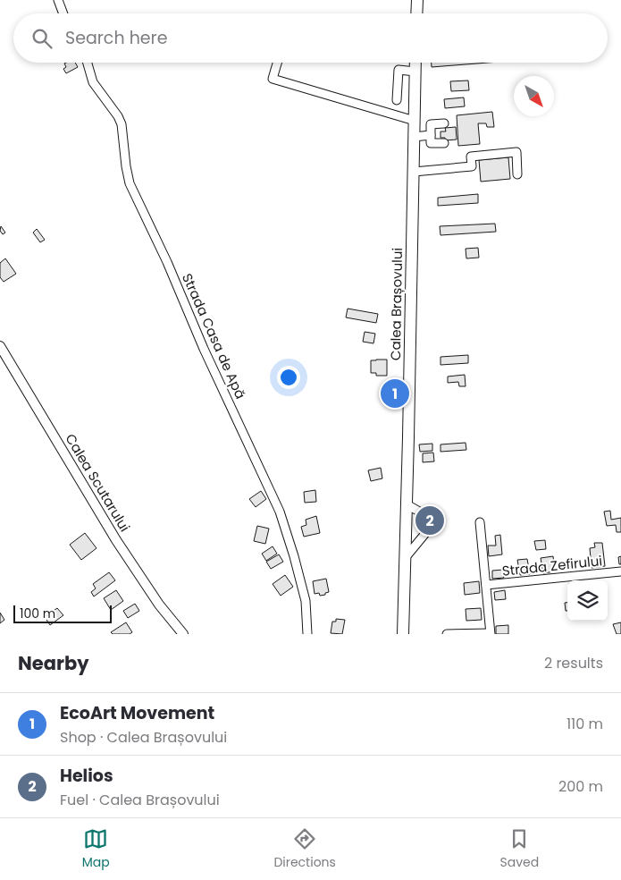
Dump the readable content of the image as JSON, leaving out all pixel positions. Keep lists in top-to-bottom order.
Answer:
{
  "streets": {
    "highway": ["Calea Brașovului"],
    "main road": ["Calea Scutarului"],
    "street": ["Strada Casa de Apă", "Strada Zefirului"]
  },
  "scale_bar": "100 m",
  "north": "bottom right",
  "page": {
    "search": "Search here",
    "pins": ["1", "2"],
    "scale": "100 m",
    "heading": ["Nearby", "2 results"],
    "list": [
      {
        "mark": "1",
        "name": "EcoArt Movement",
        "note": "Shop · Calea Brașovului",
        "value": "110 m"
      },
      {
        "mark": "2",
        "name": "Helios",
        "note": "Fuel · Calea Brașovului",
        "value": "200 m"
      }
    ],
    "nav": ["Map", "Directions", "Saved"]
  }
}
